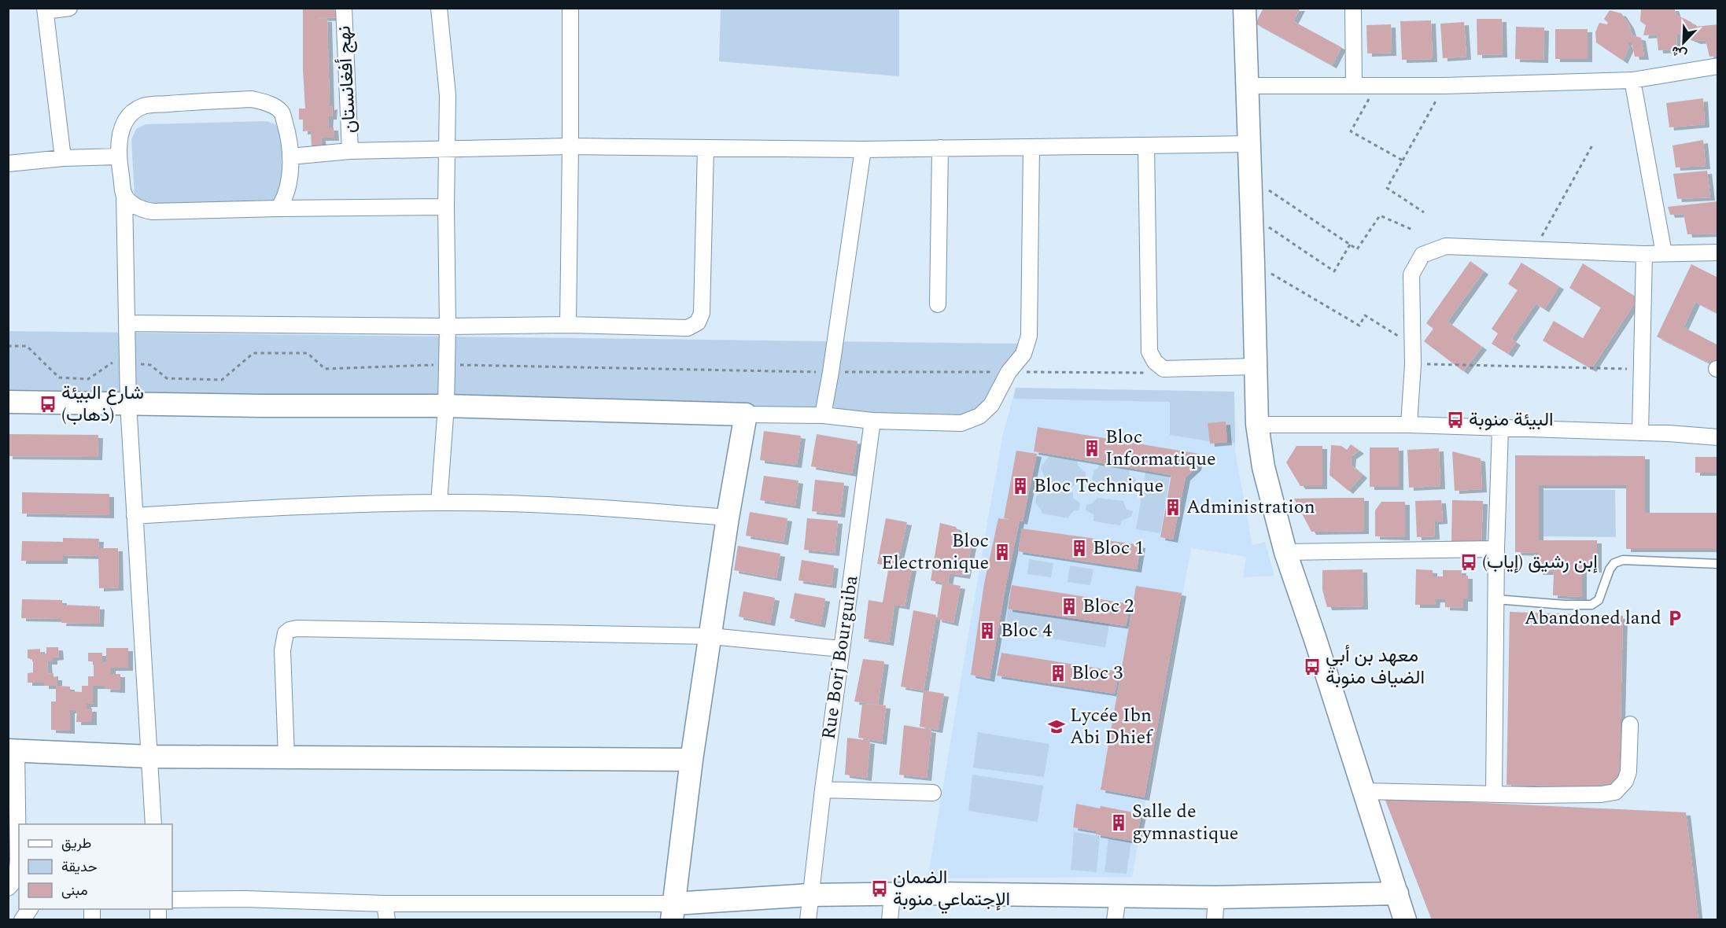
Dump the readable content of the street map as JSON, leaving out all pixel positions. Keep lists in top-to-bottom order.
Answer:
{
  "streets": {
    "street": ["نهج أفغانستان", "Rue Borj Bourguiba"]
  },
  "places": {
    "bus stop": [
      "شارع البيئة (ذهاب)",
      "البيئة منوبة",
      "إبن رشيق (إياب)",
      "معهد بن أبي الضياف منوبة",
      "الضمان الإجتماعي منوبة"
    ],
    "building": [
      "Bloc Informatique",
      "Bloc Technique",
      "Administration",
      "Bloc 1",
      "Bloc Electronique",
      "Bloc 2",
      "Bloc 4",
      "Bloc 3",
      "Salle de gymnastique"
    ],
    "parking": ["Abandoned land"],
    "school or university": ["Lycée Ibn Abi Dhief"]
  },
  "legend": ["طريق", "حديقة", "مبنى"],
  "north": "bottom left"
}
